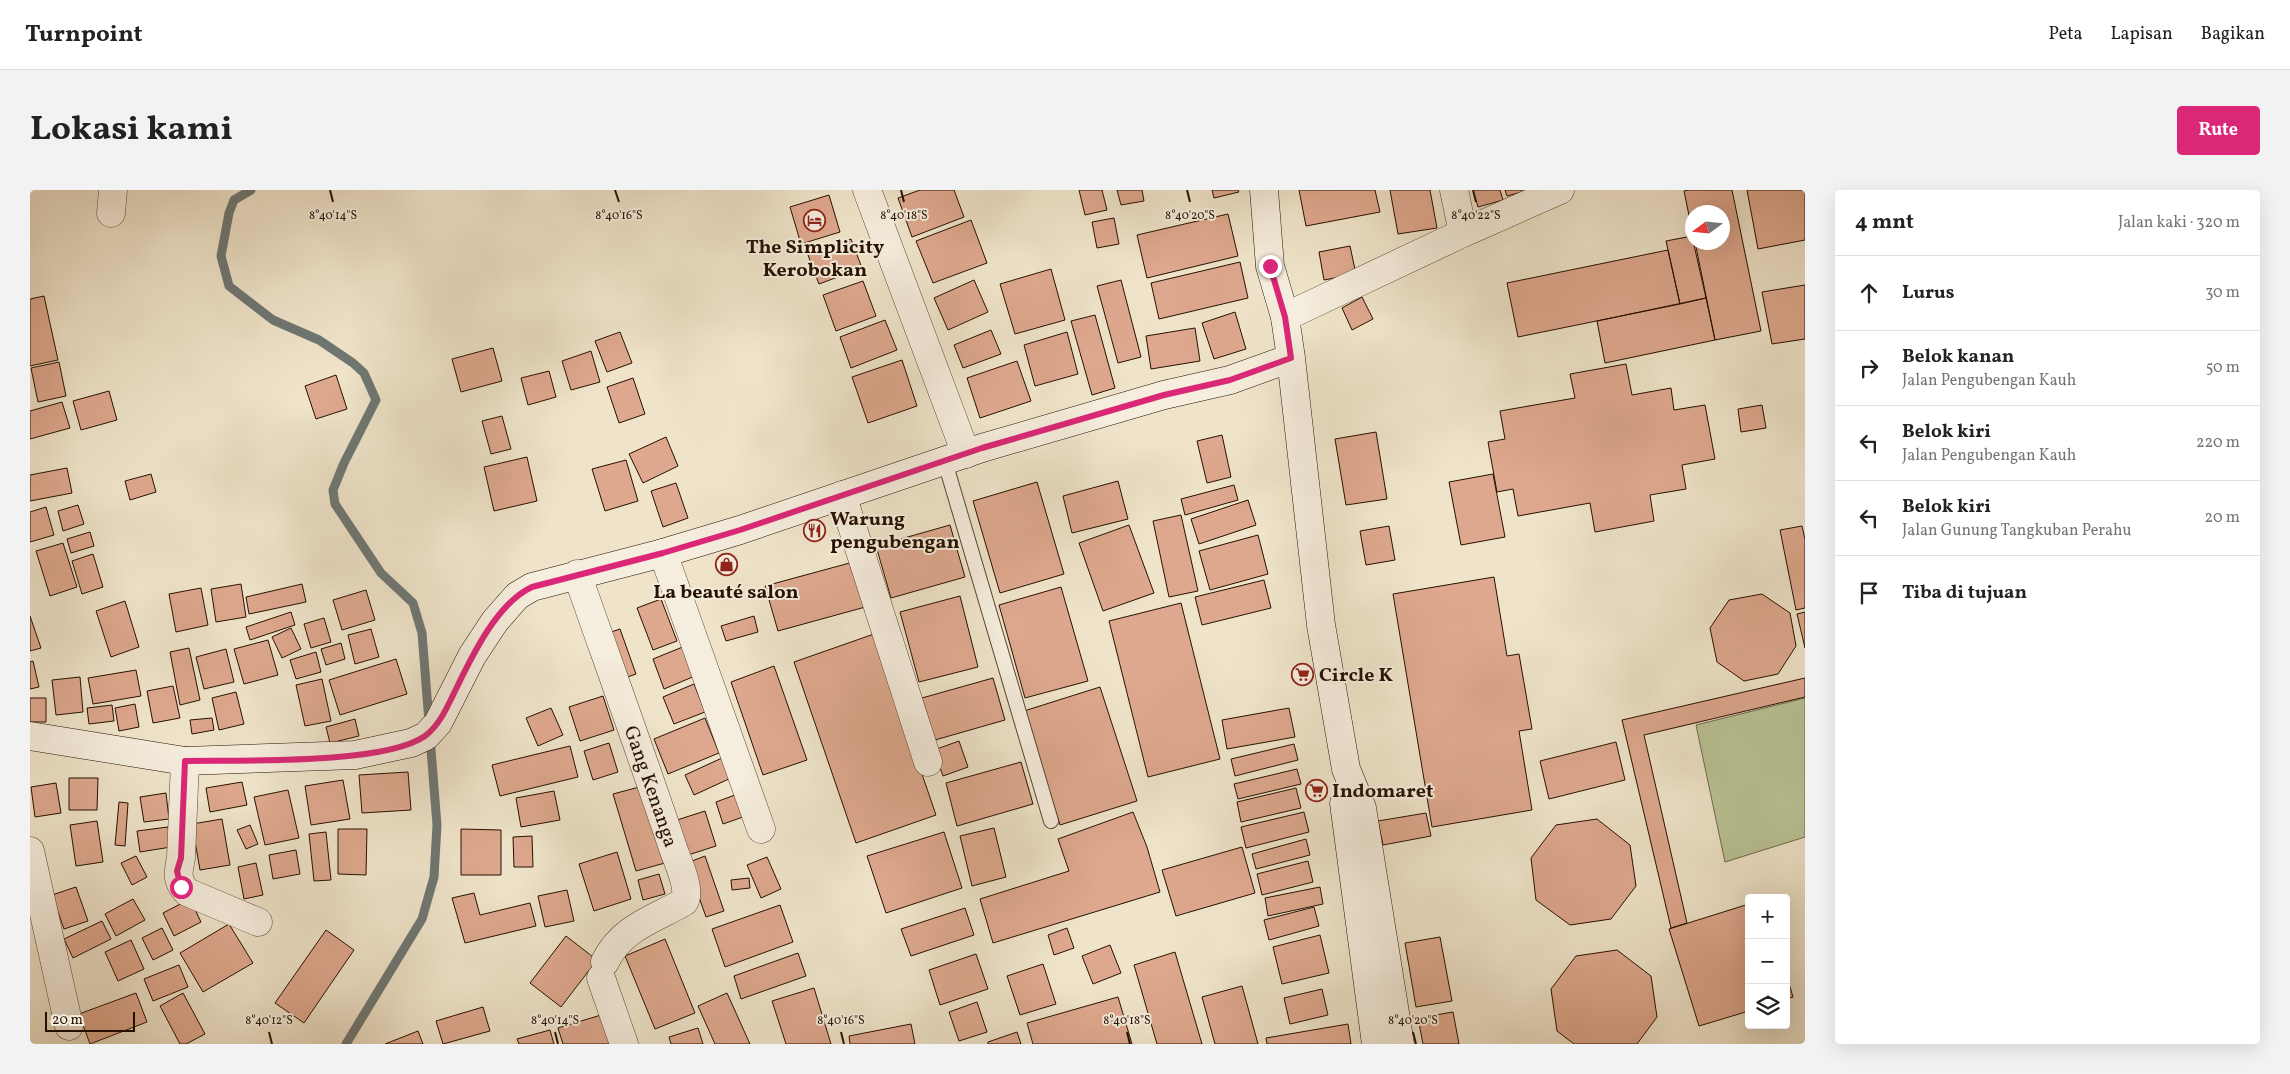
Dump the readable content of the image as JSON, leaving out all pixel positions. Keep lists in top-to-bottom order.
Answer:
{
  "streets": {
    "street": ["Gang Kenanga"]
  },
  "places": {
    "hotel": ["The Simplicity Kerobokan"],
    "restaurant": ["Warung pengubengan"],
    "shop": ["La beauté salon"],
    "supermarket": ["Circle K", "Indomaret"]
  },
  "scale_bar": "20 m",
  "north": "left",
  "page": {
    "header": "Turnpoint",
    "nav": ["Peta", "Lapisan", "Bagikan"],
    "title": "Lokasi kami",
    "buttons": "Rute",
    "heading": ["4 mnt", "Jalan kaki · 320 m"],
    "list": [
      ["Lurus", "30 m"],
      ["Belok kanan", "Jalan Pengubengan Kauh", "50 m"],
      ["Belok kiri", "Jalan Pengubengan Kauh", "220 m"],
      ["Belok kiri", "Jalan Gunung Tangkuban Perahu", "20 m"],
      "Tiba di tujuan"
    ],
    "map_buttons": ["+", "−"],
    "scale": "20 m"
  },
  "coordinates": [
    "8°40'14\"S",
    "8°40'18\"S",
    "8°40'20\"S",
    "8°40'16\"S",
    "8°40'22\"S",
    "8°40'12\"S"
  ]
}
